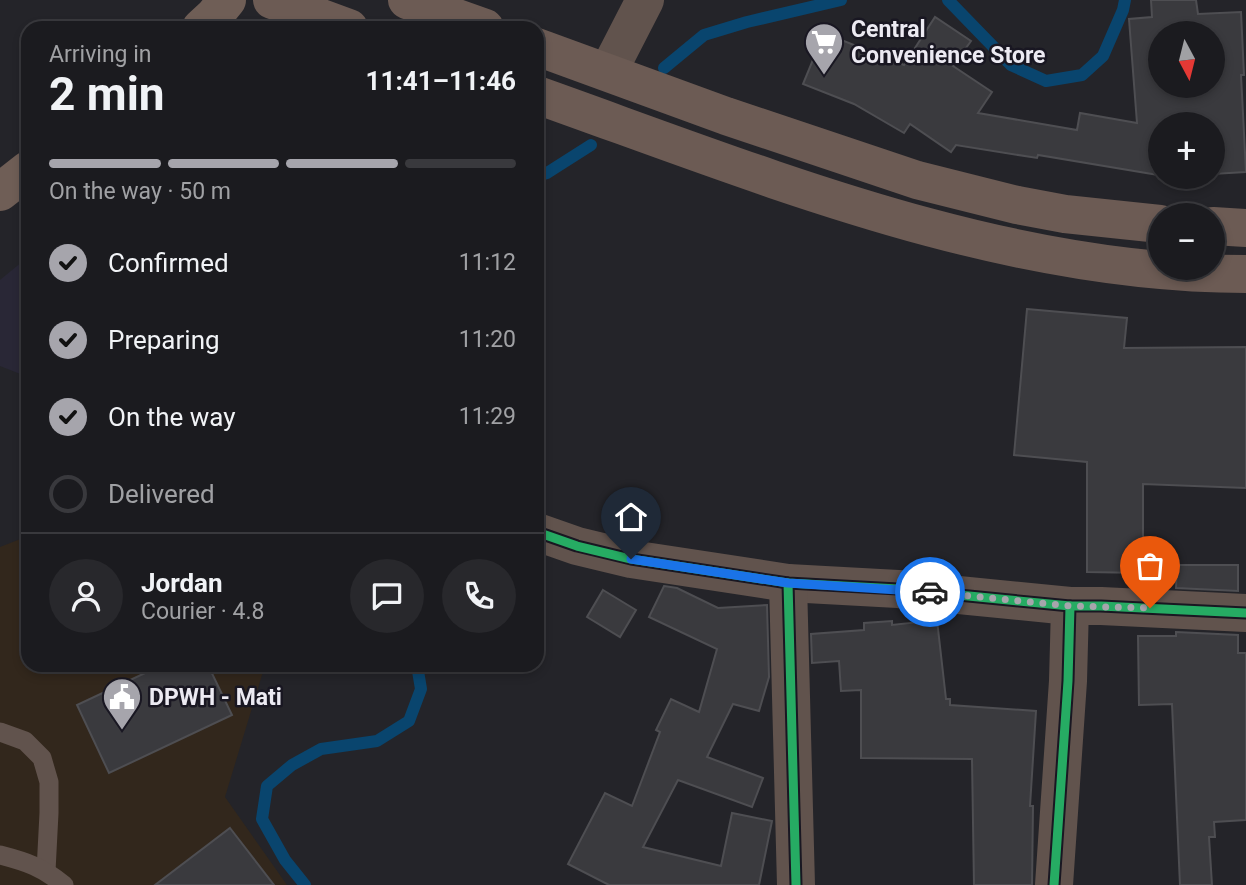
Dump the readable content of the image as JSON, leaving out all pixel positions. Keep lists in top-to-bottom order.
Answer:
{
  "places": {
    "supermarket": ["Central Convenience Store"],
    "public building": ["DPWH - Mati"]
  },
  "north": "bottom",
  "page": {
    "map_buttons": ["+", "−"],
    "heading": ["2 min", "Arriving in", "11:41–11:46"],
    "panel": ["Jordan", "Courier · 4.8"],
    "bar": "On the way · 50 m",
    "list": [
      ["Confirmed", "11:12"],
      ["Preparing", "11:20"],
      ["On the way", "11:29"],
      "Delivered"
    ]
  }
}
